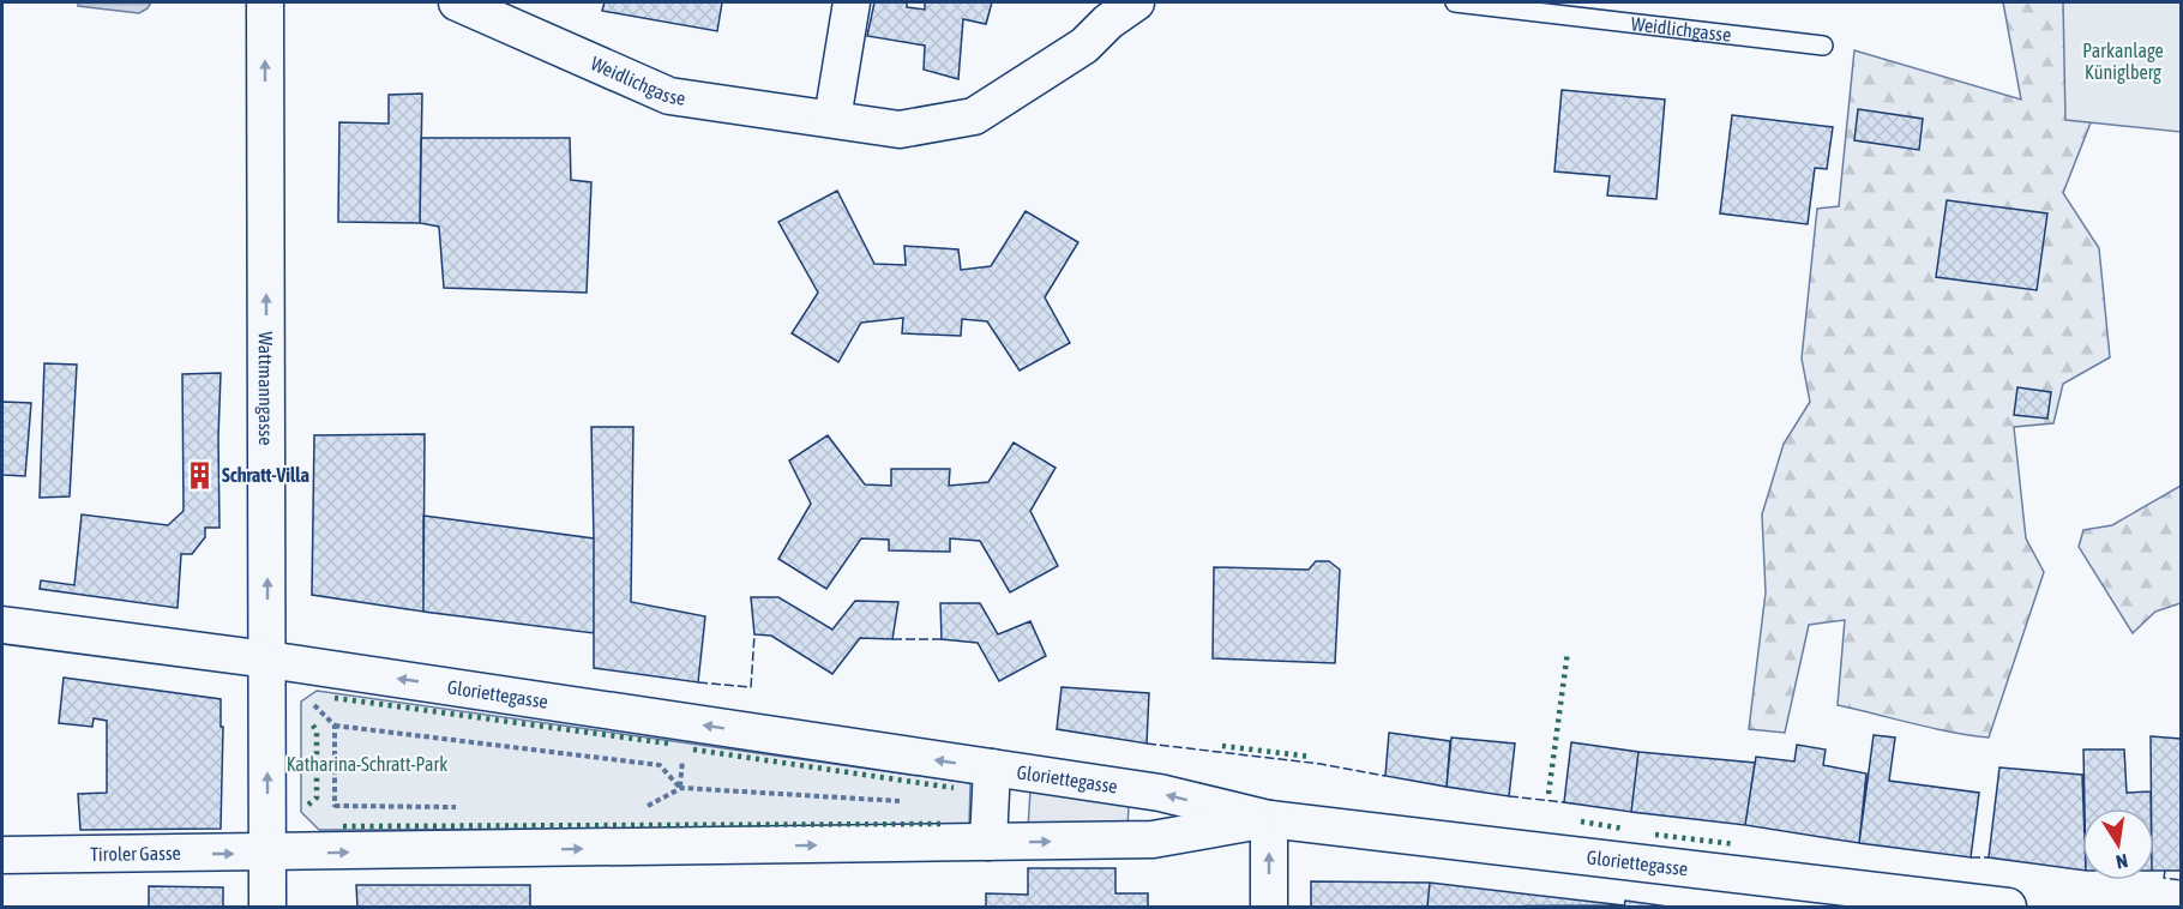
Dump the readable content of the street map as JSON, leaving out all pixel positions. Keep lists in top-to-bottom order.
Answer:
{
  "streets": {
    "street": [
      "Weidlichgasse",
      "Wattmanngasse",
      "Gloriettegasse",
      "Tiroler Gasse"
    ]
  },
  "crossings": [
    ["Wattmanngasse", "Gloriettegasse"],
    ["Wattmanngasse", "Tiroler Gasse"],
    ["Gloriettegasse", "Tiroler Gasse"]
  ],
  "one_way": ["Wattmanngasse", "Tiroler Gasse"],
  "parks": ["Parkanlage Küniglberg", "Katharina-Schratt-Park"],
  "places": {
    "building": ["Schratt-Villa"]
  },
  "north": "bottom"
}
